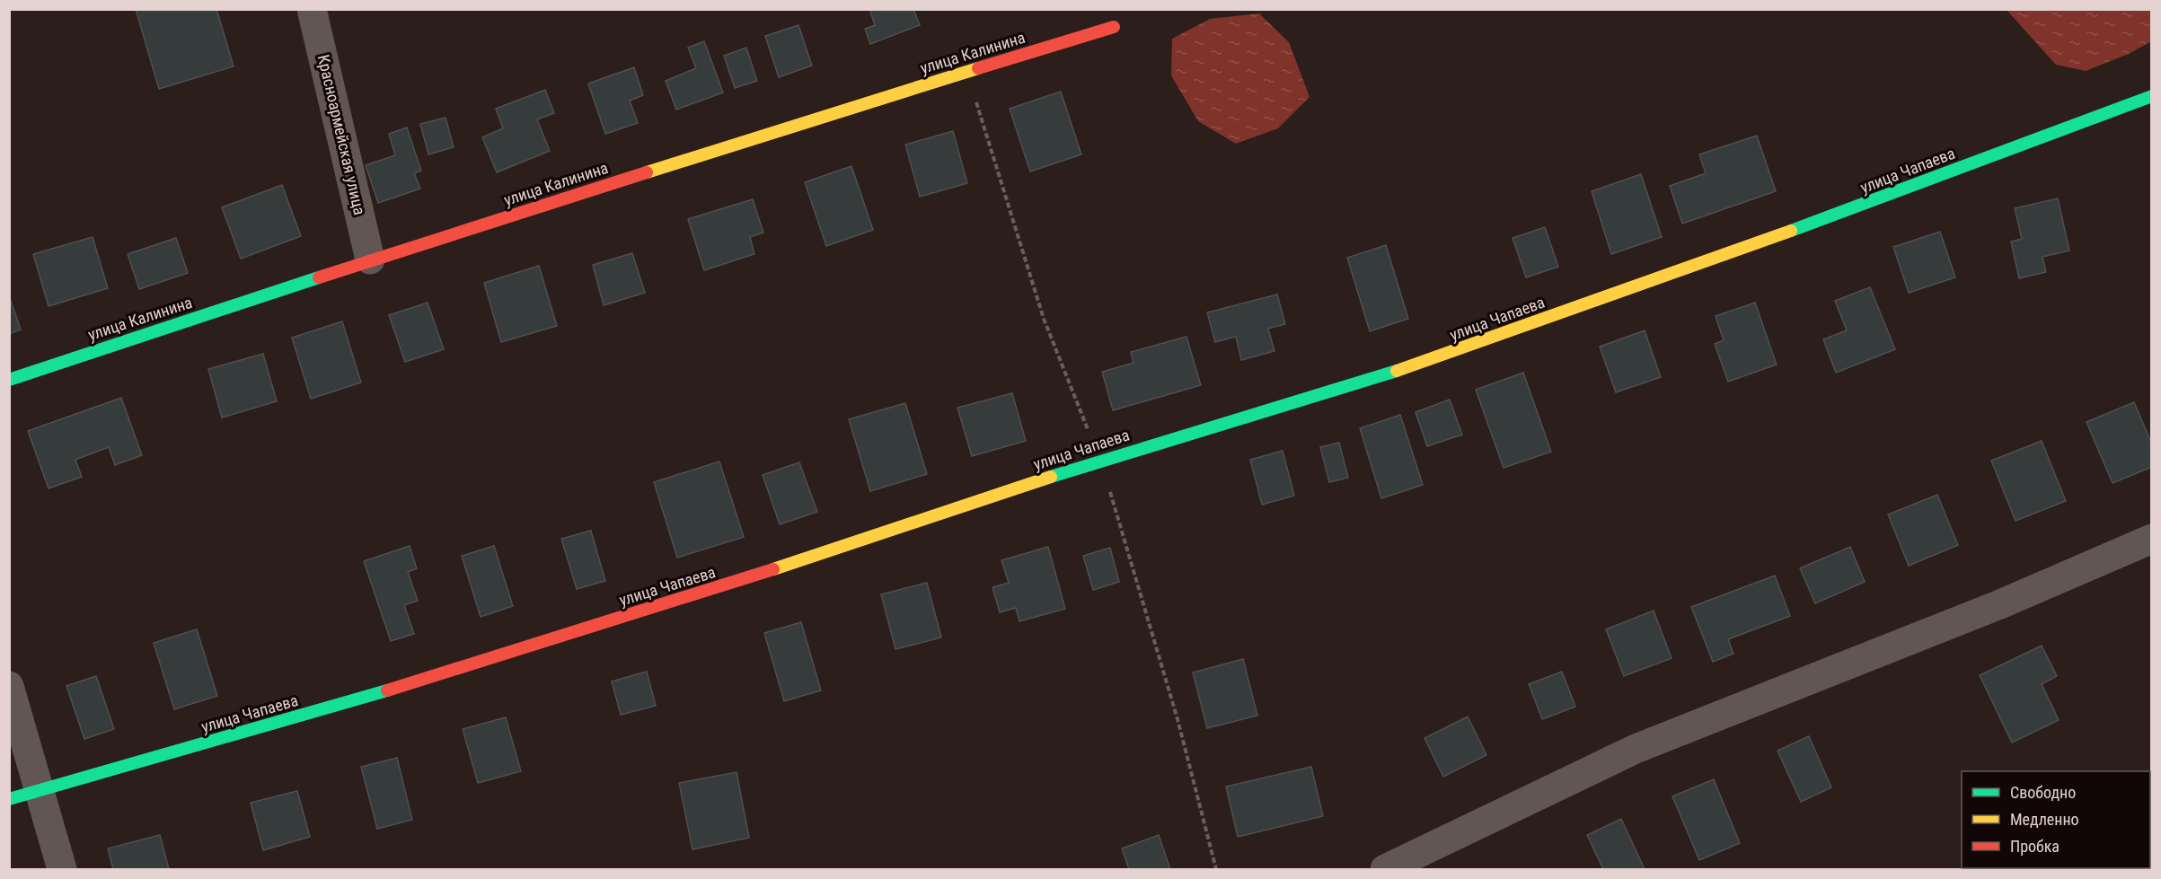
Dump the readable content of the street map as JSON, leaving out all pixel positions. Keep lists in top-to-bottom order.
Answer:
{
  "streets": {
    "street": ["улица Калинина", "Красноармейская улица", "улица Чапаева"]
  },
  "crossings": [
    ["улица Калинина", "Красноармейская улица"]
  ],
  "legend": ["Свободно", "Медленно", "Пробка"]
}
